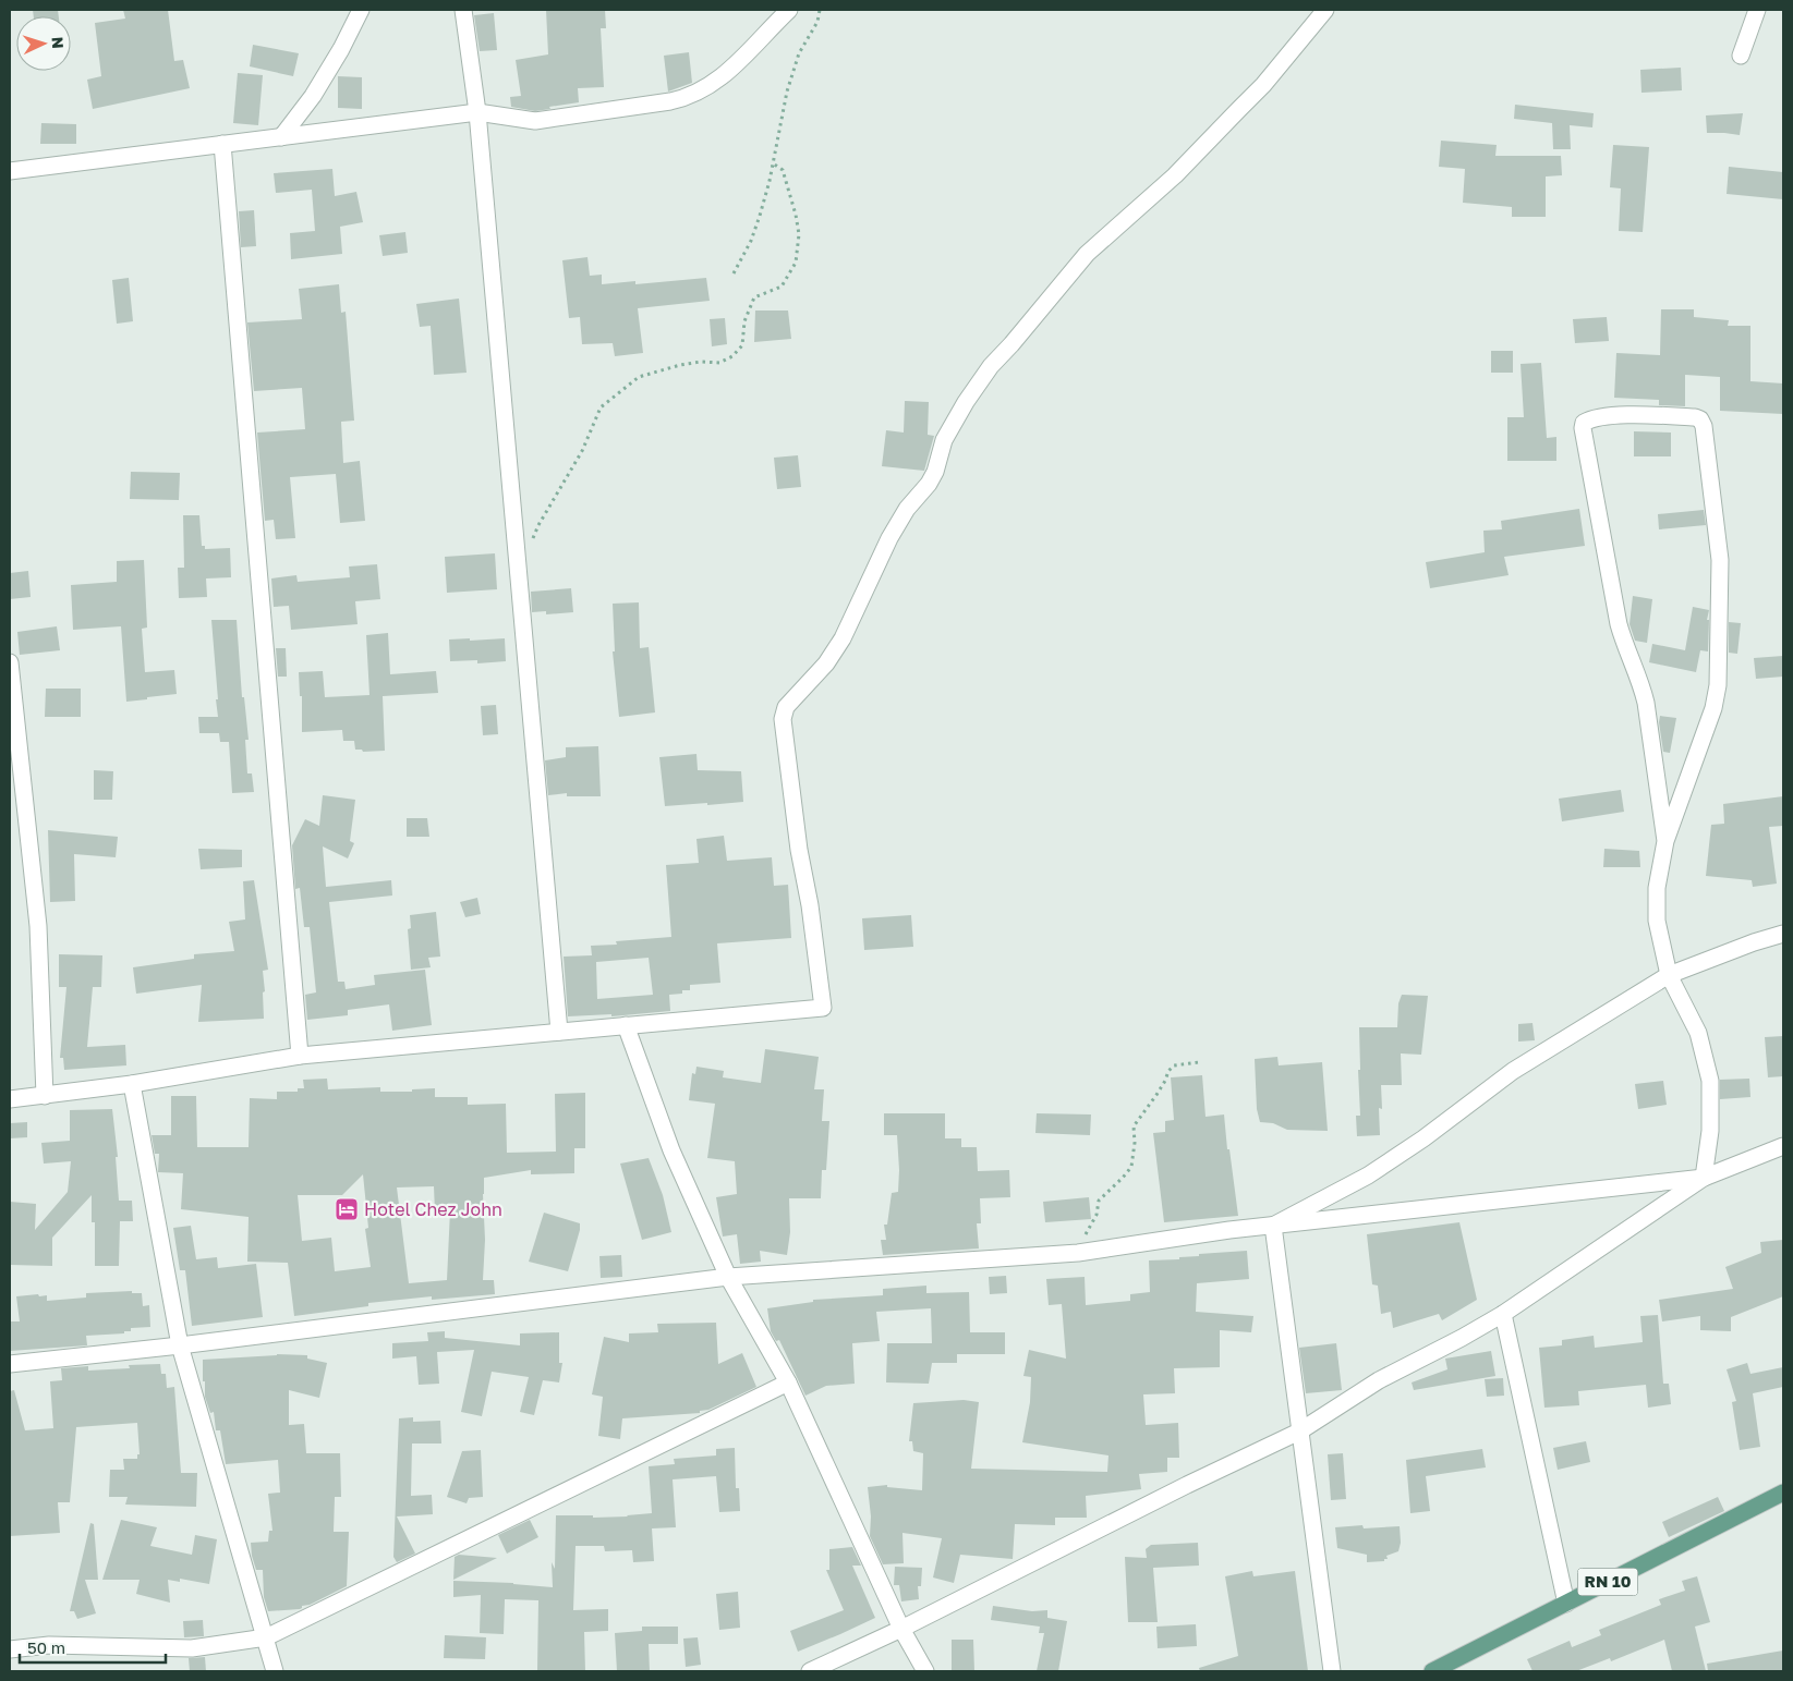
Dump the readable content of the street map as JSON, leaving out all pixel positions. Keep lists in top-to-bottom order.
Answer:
{
  "streets": {
    "main road": ["RN 10"]
  },
  "places": {
    "hotel": ["Hotel Chez John"]
  },
  "scale_bar": "50 m",
  "north": "right"
}
